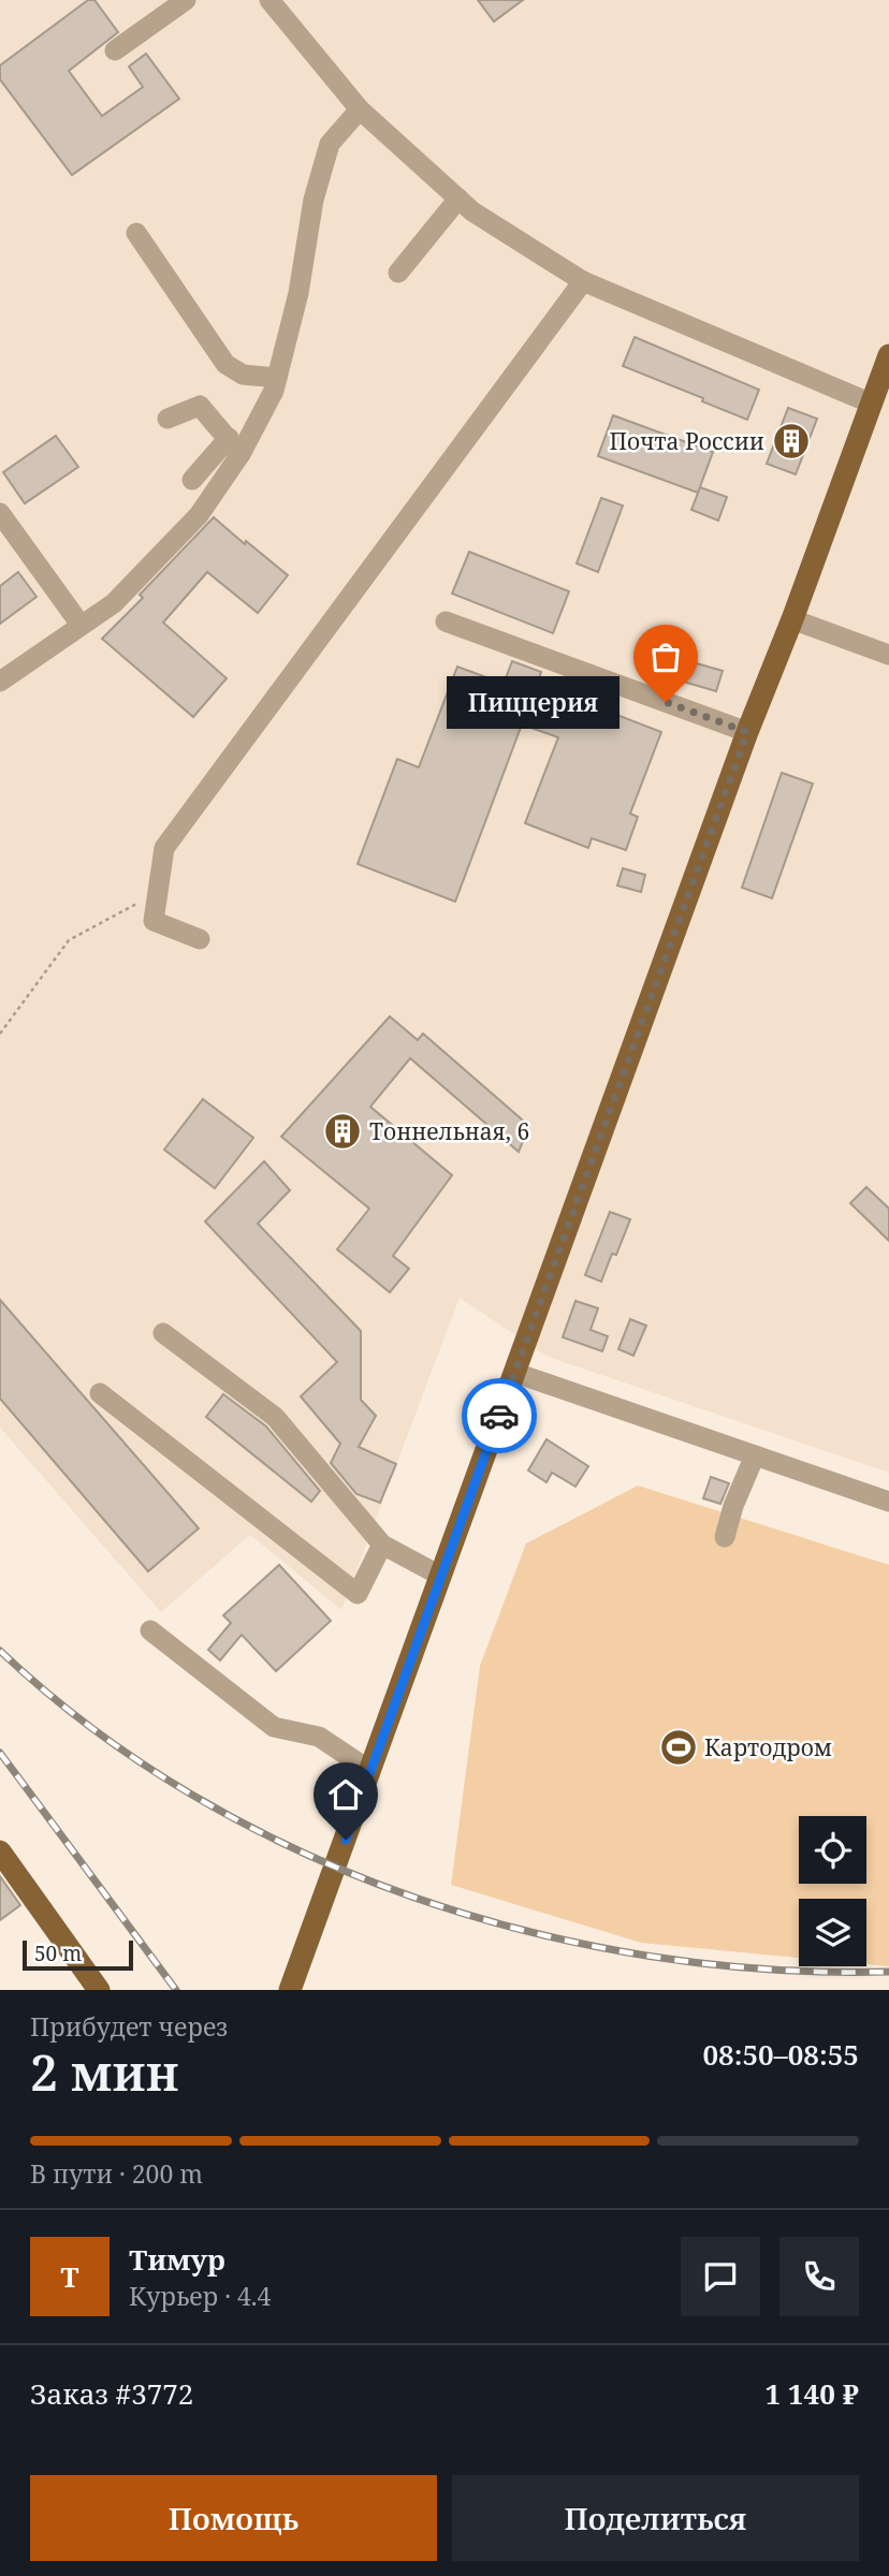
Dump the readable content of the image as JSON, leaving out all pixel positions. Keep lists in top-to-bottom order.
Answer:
{
  "places": {
    "building": ["Почта России", "Тоннельная, 6"],
    "other": ["Пиццерия"],
    "sports": ["Картодром"]
  },
  "scale_bar": "50 m",
  "page": {
    "bubble": "Пиццерия",
    "scale": "50 m",
    "heading": ["2 мин", "Прибудет через", "08:50–08:55"],
    "panel": [
      "Тимур",
      "Курьер · 4.4",
      "Заказ #3772",
      "1 140 ₽"
    ],
    "bar": "В пути · 200 m",
    "round": "Т",
    "buttons": ["Помощь", "Поделиться"]
  }
}
